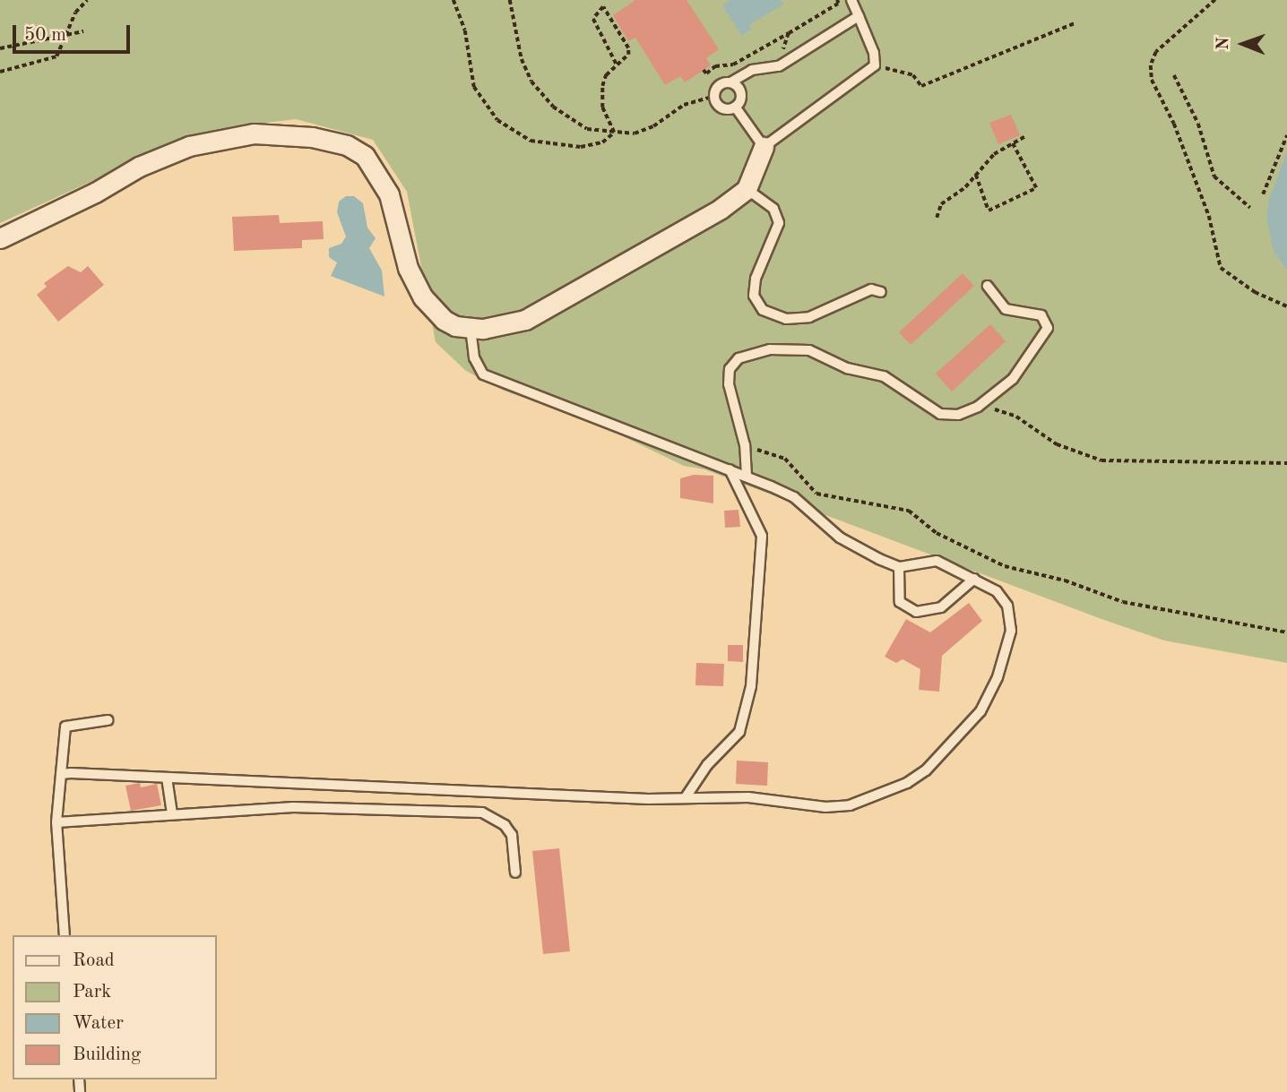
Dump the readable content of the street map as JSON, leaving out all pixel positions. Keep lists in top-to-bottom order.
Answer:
{
  "legend": [
    "Road",
    "Park",
    "Water",
    "Building"
  ],
  "scale_bar": "50 m",
  "north": "left"
}
